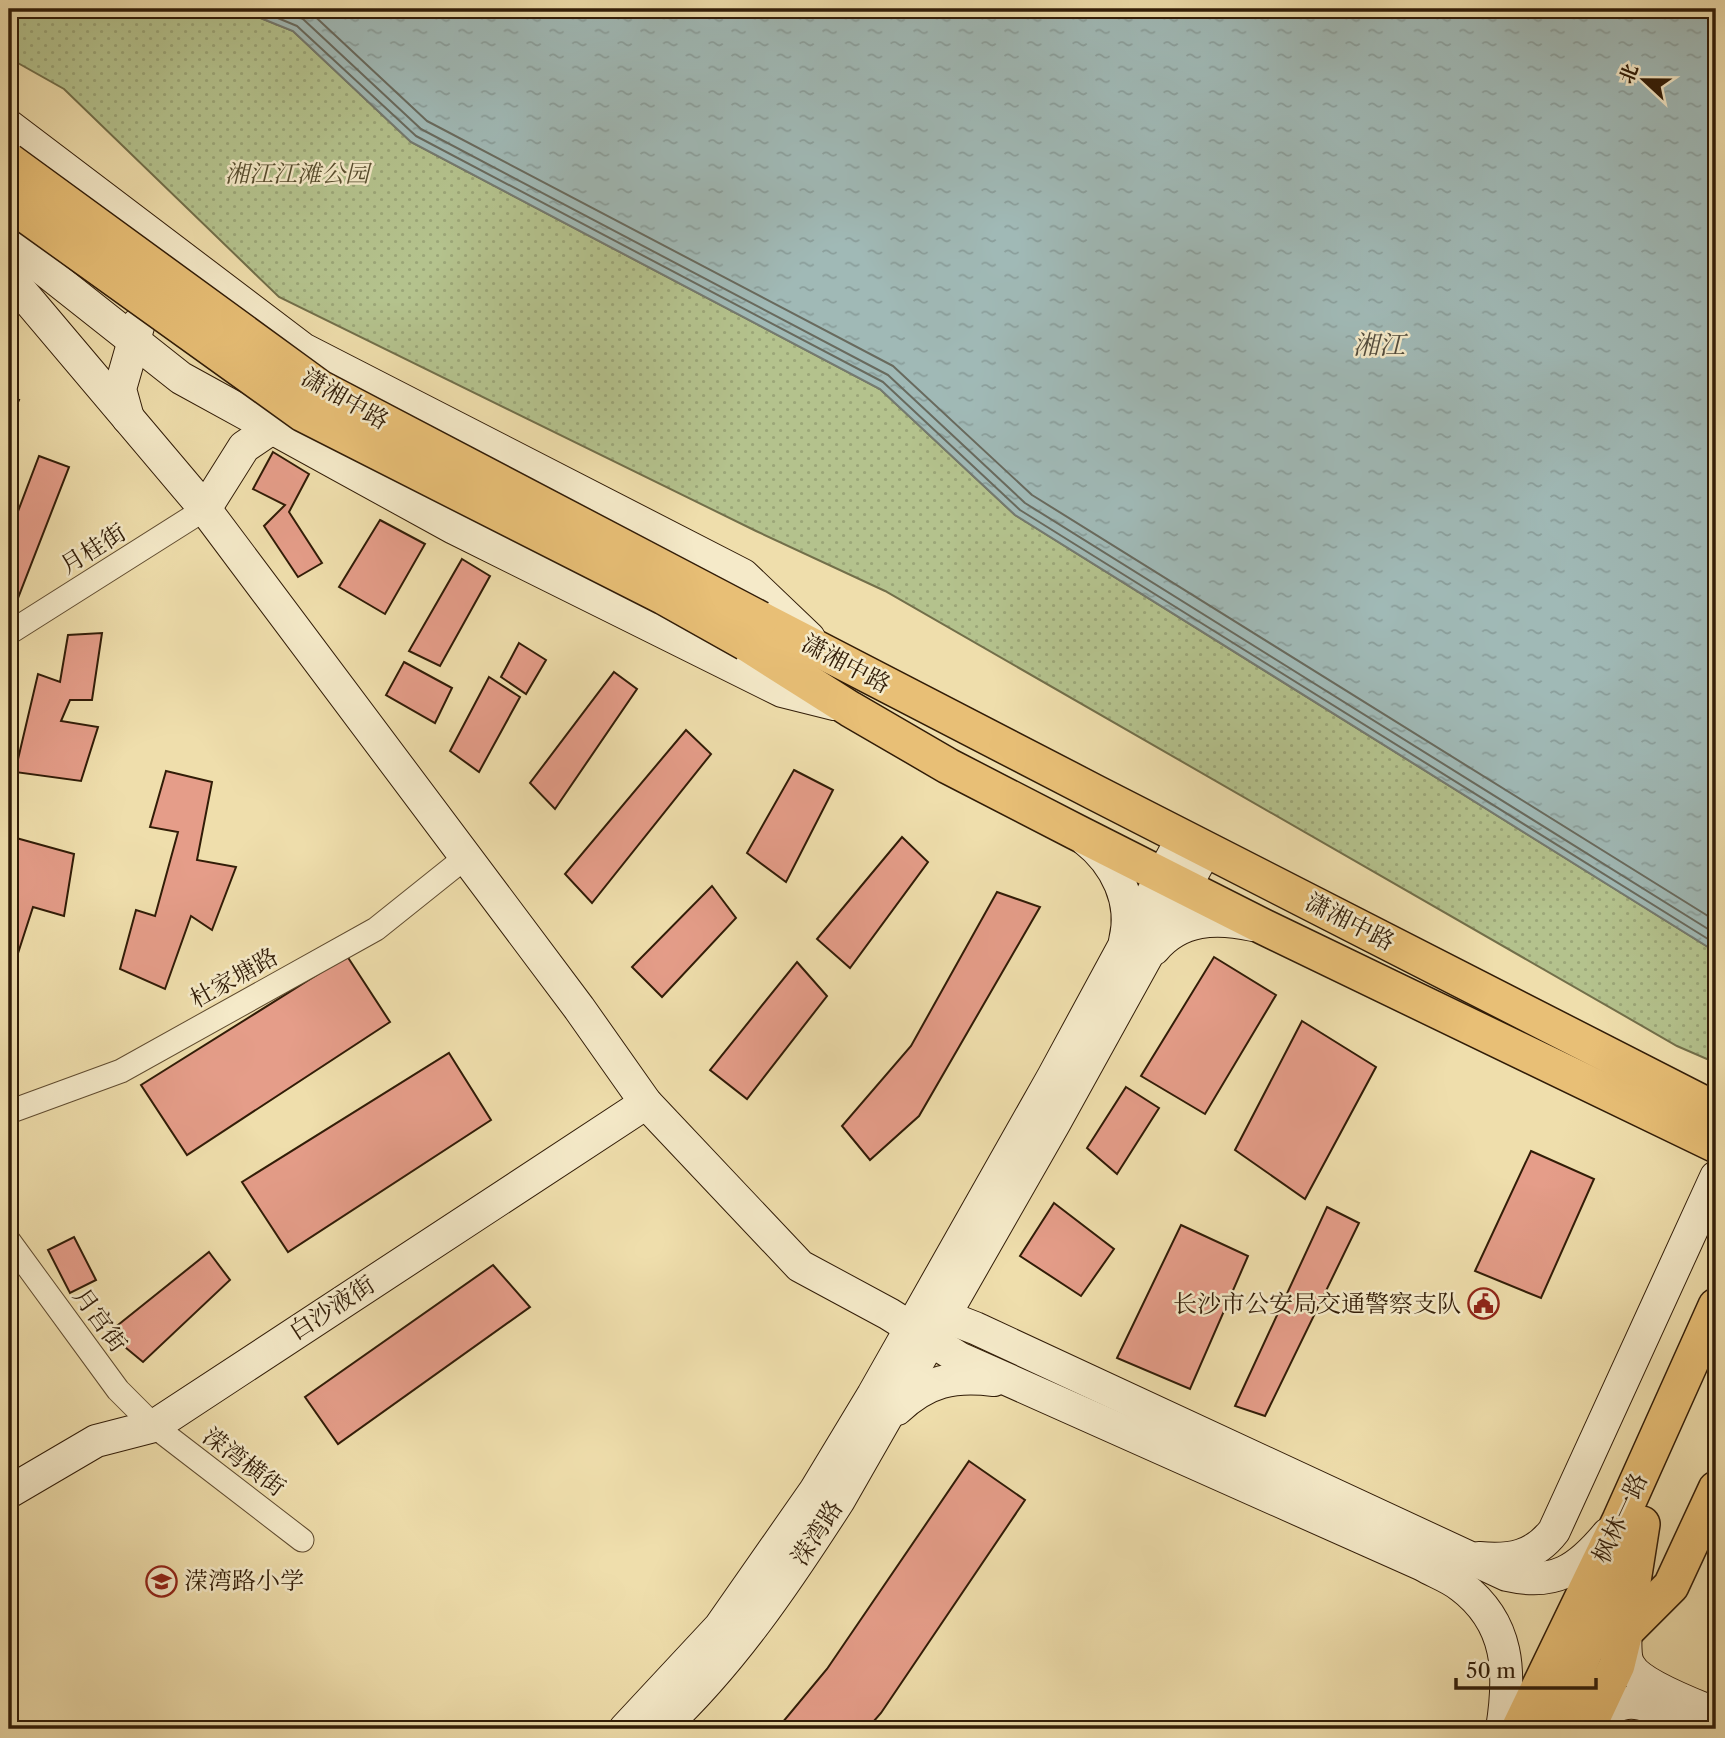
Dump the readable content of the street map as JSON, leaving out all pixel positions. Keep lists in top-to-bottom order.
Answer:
{
  "streets": {
    "main road": ["潇湘中路", "枫林一路"],
    "street": [
      "月桂街",
      "杜家塘路",
      "白沙液街",
      "月宫街",
      "溁湾横街",
      "溁湾路"
    ]
  },
  "crossings": [
    ["白沙液街", "月宫街"],
    ["白沙液街", "溁湾横街"],
    ["月宫街", "溁湾横街"]
  ],
  "water": ["湘江"],
  "parks": ["湘江江滩公园"],
  "places": {
    "public building": ["长沙市公安局交通警察支队"],
    "school or university": ["溁湾路小学"]
  },
  "scale_bar": "50 m",
  "north": "left"
}
